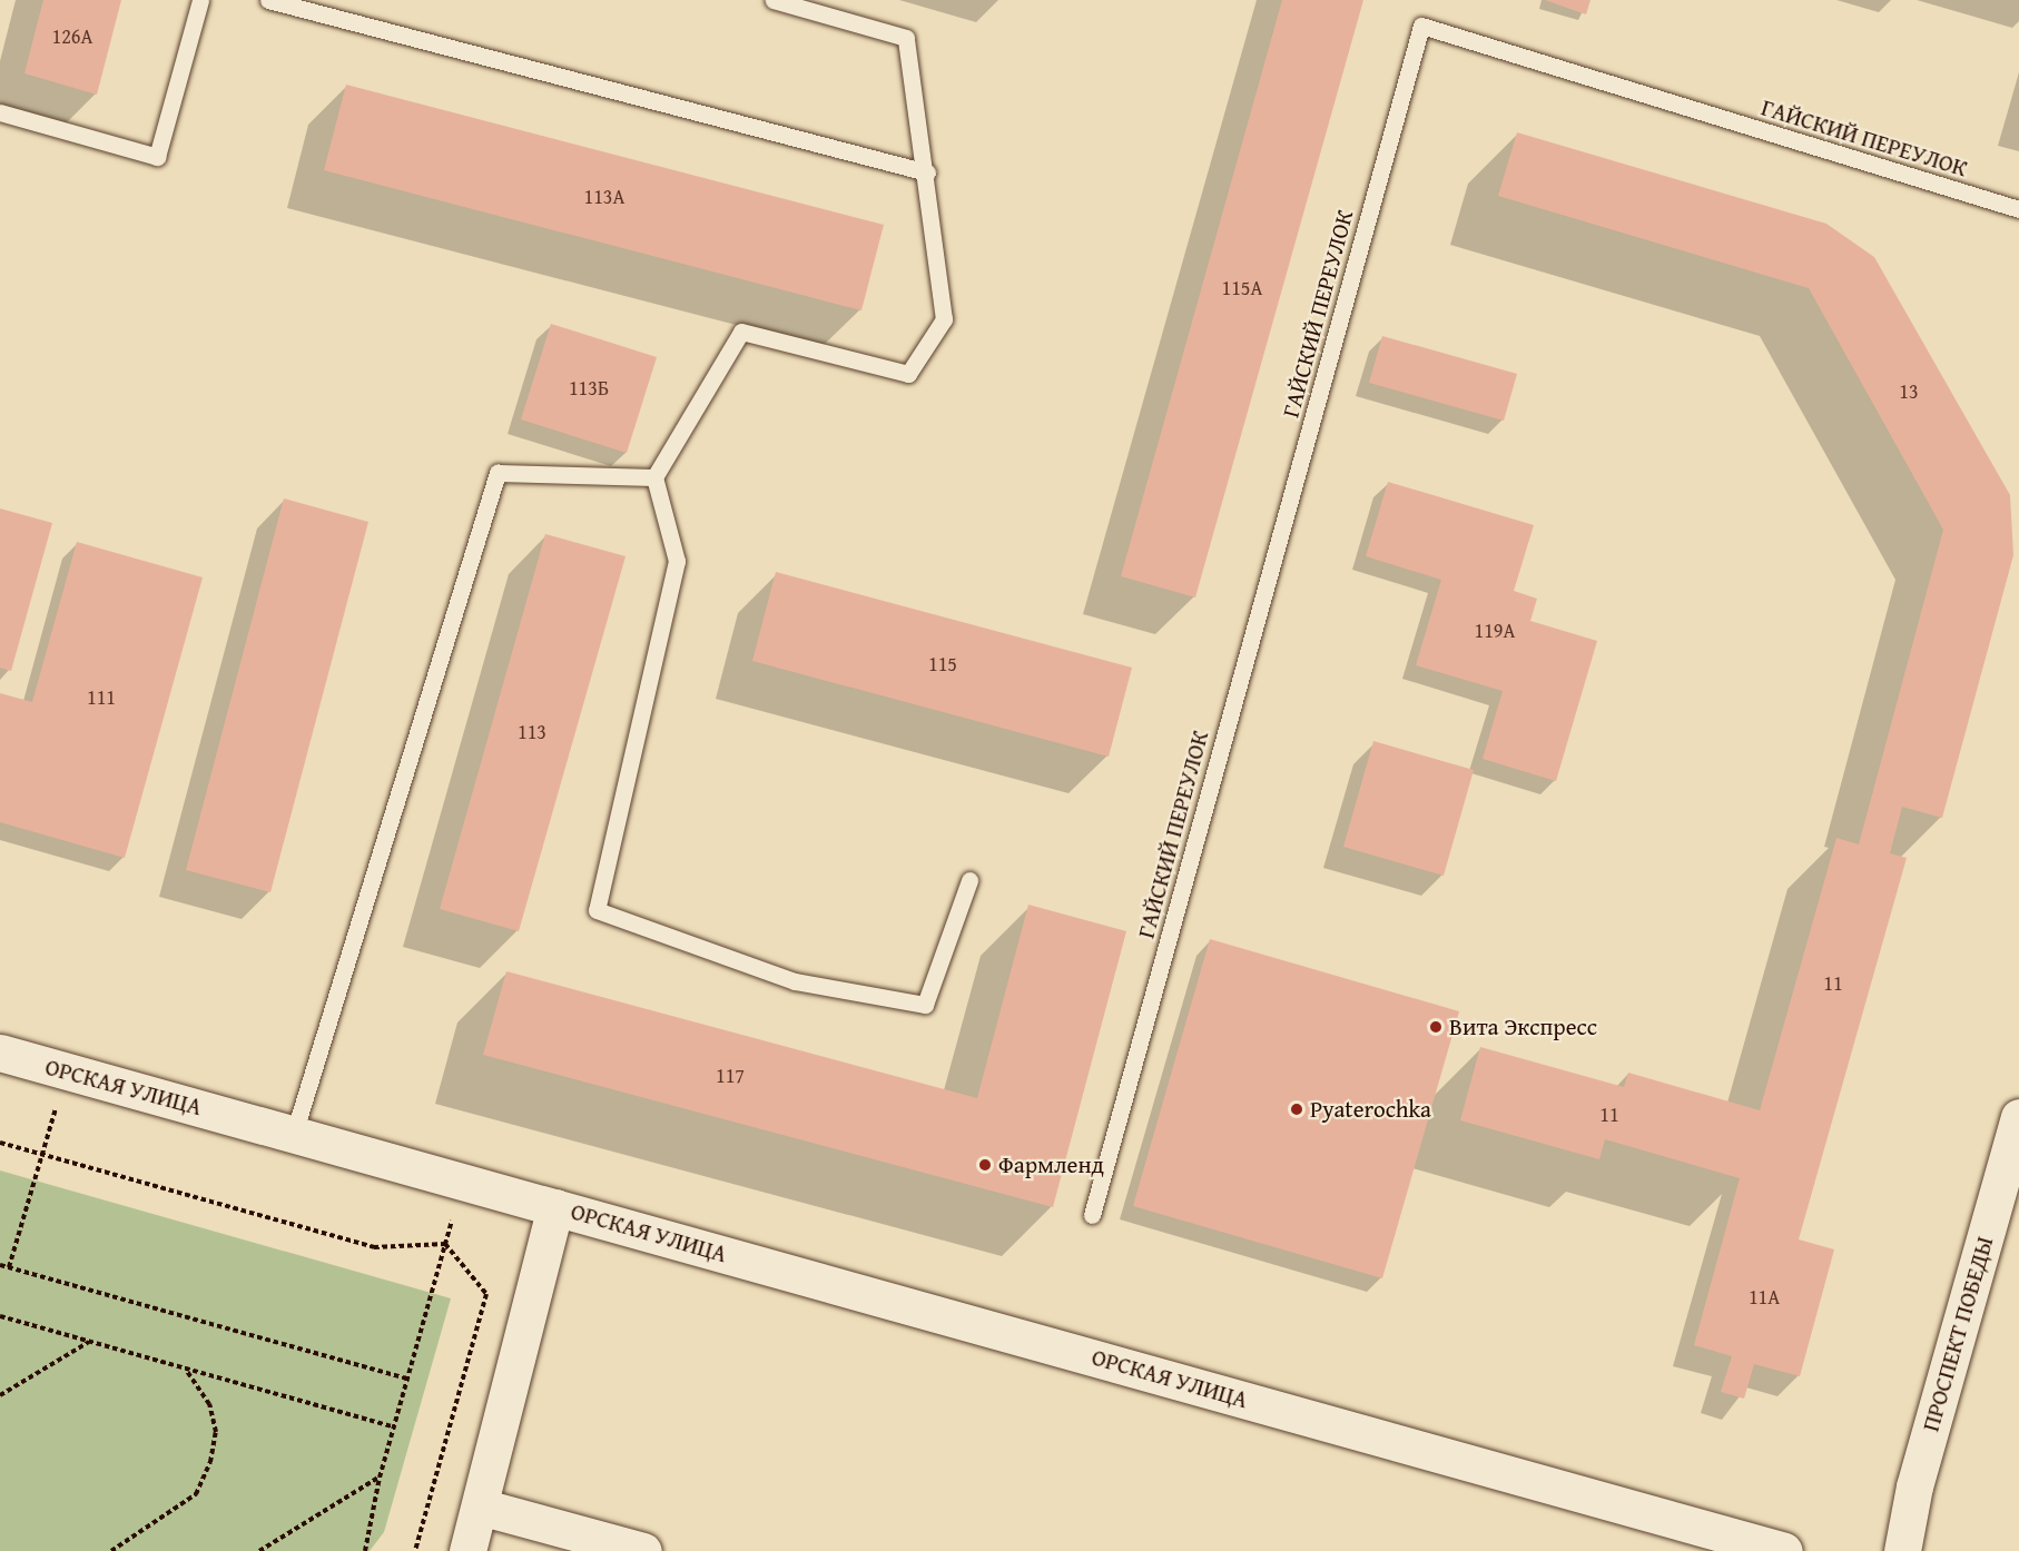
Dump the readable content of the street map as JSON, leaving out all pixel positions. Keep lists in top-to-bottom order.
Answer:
{
  "streets": {
    "street": ["ОРСКАЯ УЛИЦА", "ПРОСПЕКТ ПОБЕДЫ"],
    "lane": ["ГАЙСКИЙ ПЕРЕУЛОК"]
  },
  "places": ["Вита Экспресс", "Pyaterochka", "Фармленд"],
  "house_numbers": [
    "126А",
    "113А",
    "115А",
    "113Б",
    "13",
    "119А",
    "115",
    "111",
    "113",
    "11",
    "117",
    "11",
    "11А"
  ]
}
